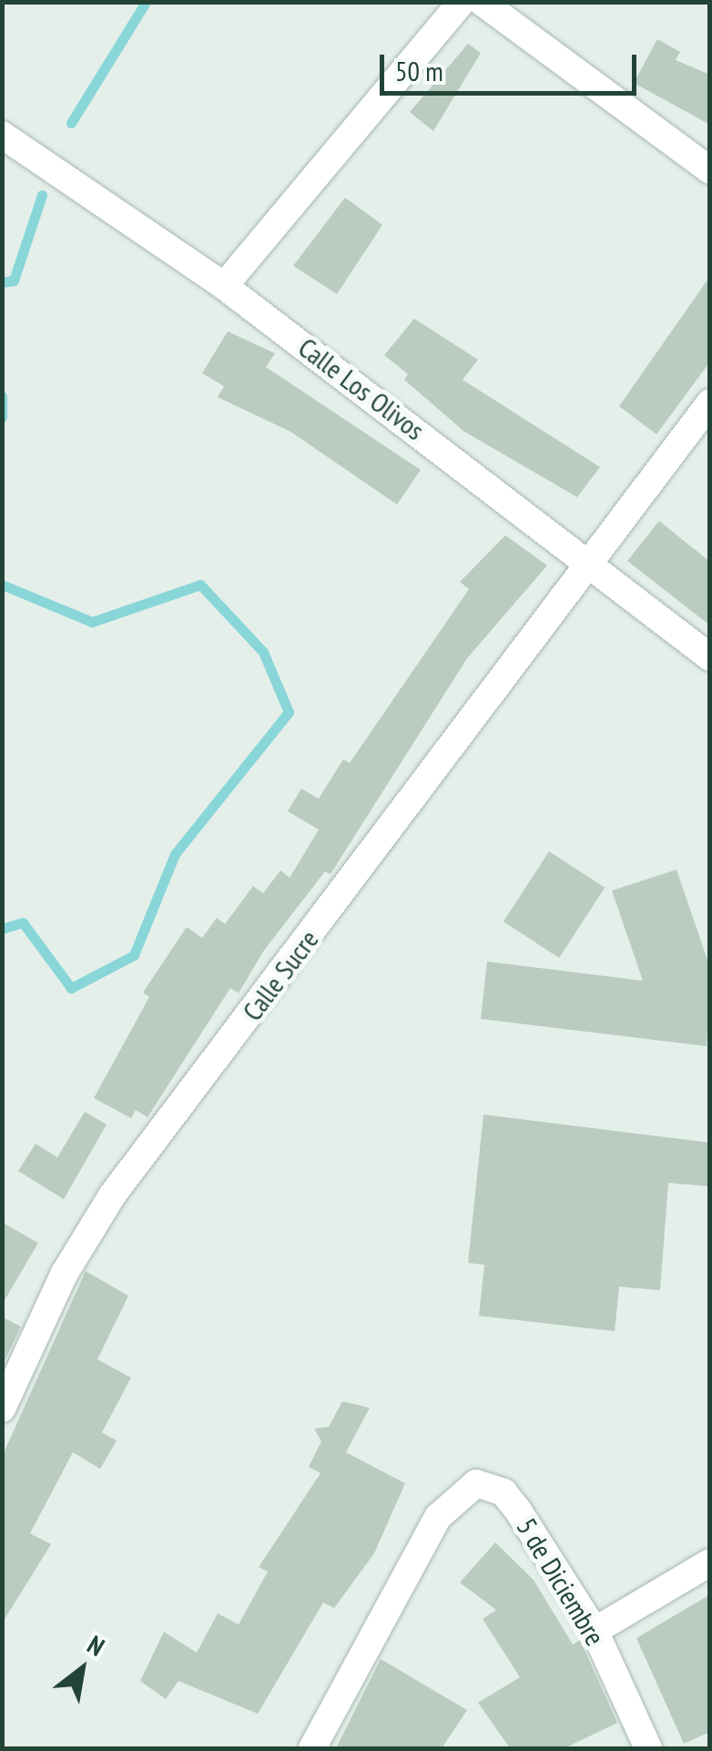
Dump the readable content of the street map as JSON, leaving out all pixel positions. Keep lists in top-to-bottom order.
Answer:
{
  "streets": {
    "street": ["Calle Los Olivos", "Calle Sucre", "5 de Diciembre"]
  },
  "crossings": [
    ["Calle Los Olivos", "Calle Sucre"]
  ],
  "scale_bar": "50 m",
  "north": "top right"
}
